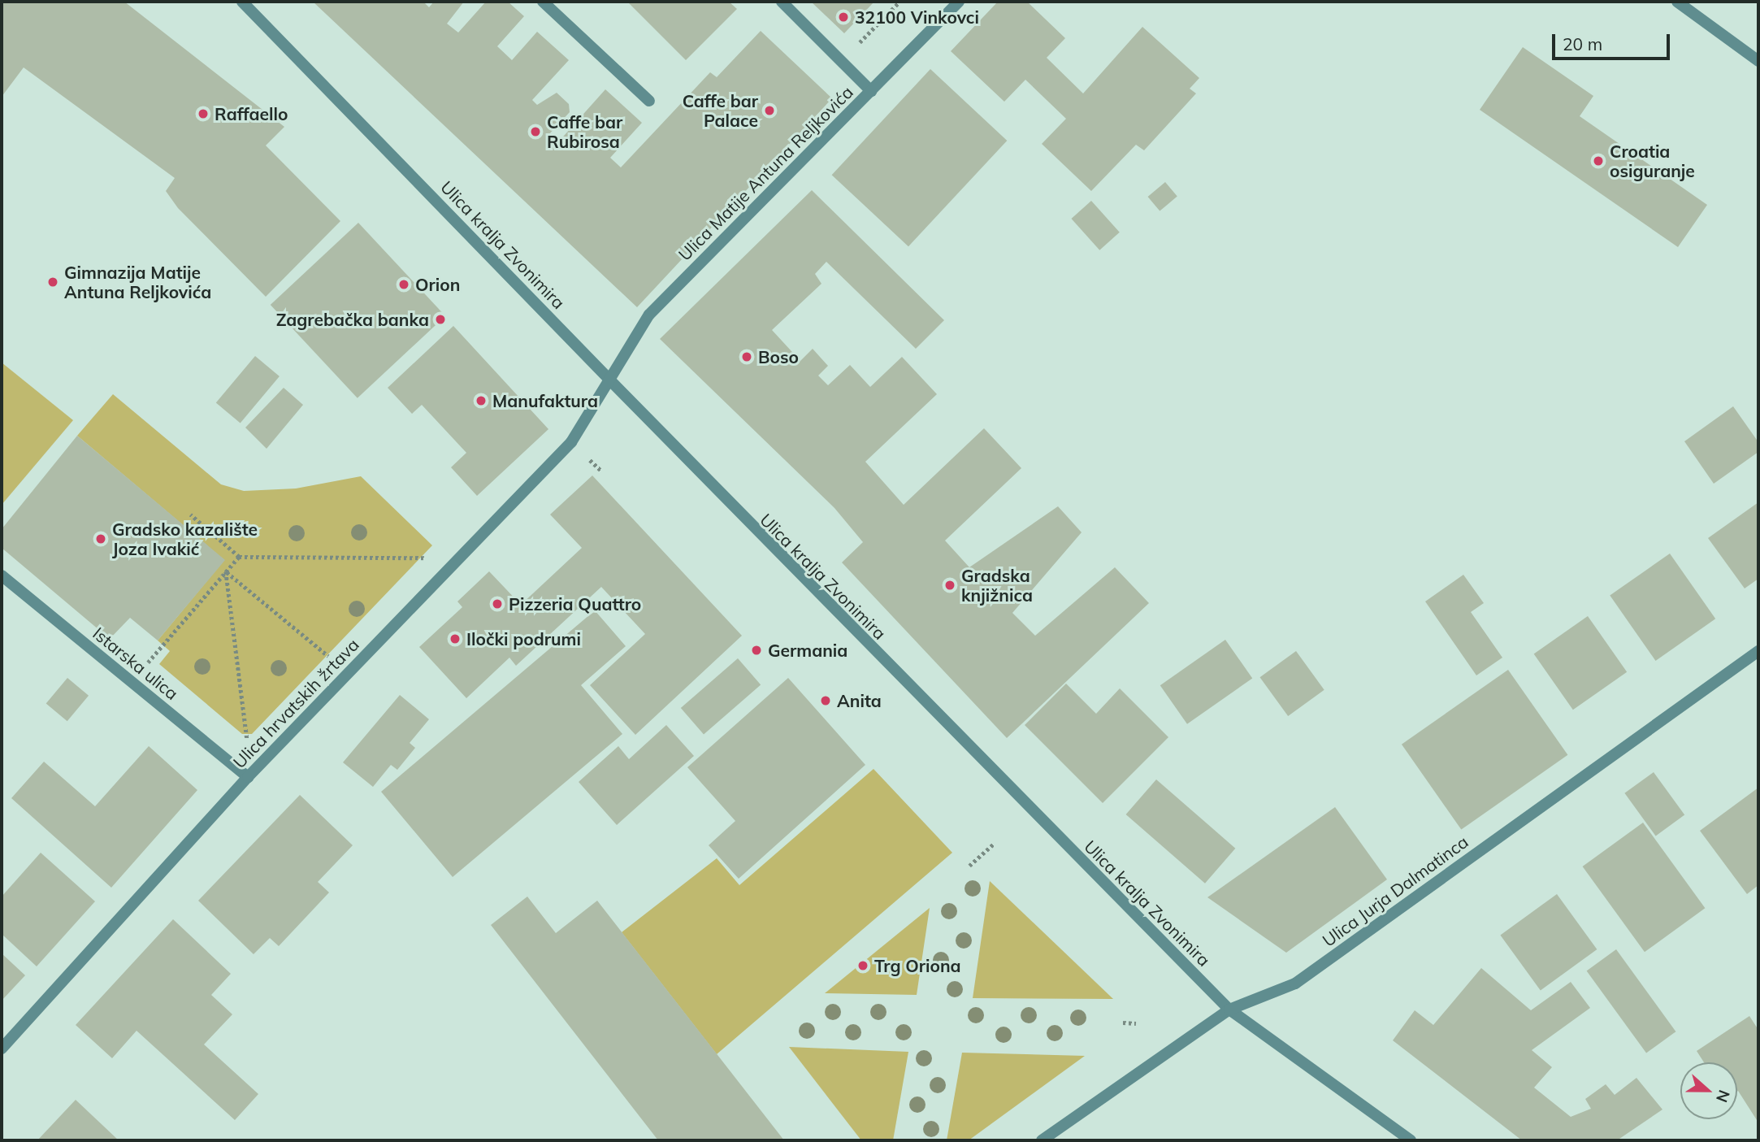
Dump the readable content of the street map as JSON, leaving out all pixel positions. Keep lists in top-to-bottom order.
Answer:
{
  "streets": {
    "street": [
      "Ulica Matije Antuna Reljkovića",
      "Ulica kralja Zvonimira",
      "Istarska ulica",
      "Ulica hrvatskih žrtava",
      "Ulica Jurja Dalmatinca"
    ]
  },
  "crossings": [
    ["Ulica Matije Antuna Reljkovića", "Ulica kralja Zvonimira"],
    ["Ulica Matije Antuna Reljkovića", "Ulica hrvatskih žrtava"],
    ["Ulica kralja Zvonimira", "Ulica hrvatskih žrtava"],
    ["Ulica kralja Zvonimira", "Ulica Jurja Dalmatinca"],
    ["Istarska ulica", "Ulica hrvatskih žrtava"]
  ],
  "places": [
    "32100 Vinkovci",
    "Caffe bar Palace",
    "Raffaello",
    "Caffe bar Rubirosa",
    "Croatia osiguranje",
    "Gimnazija Matije Antuna Reljkovića",
    "Orion",
    "Zagrebačka banka",
    "Boso",
    "Manufaktura",
    "Gradsko kazalište Joza Ivakić",
    "Gradska knjižnica",
    "Pizzeria Quattro",
    "Iločki podrumi",
    "Germania",
    "Anita",
    "Trg Oriona"
  ],
  "scale_bar": "20 m",
  "north": "right"
}
